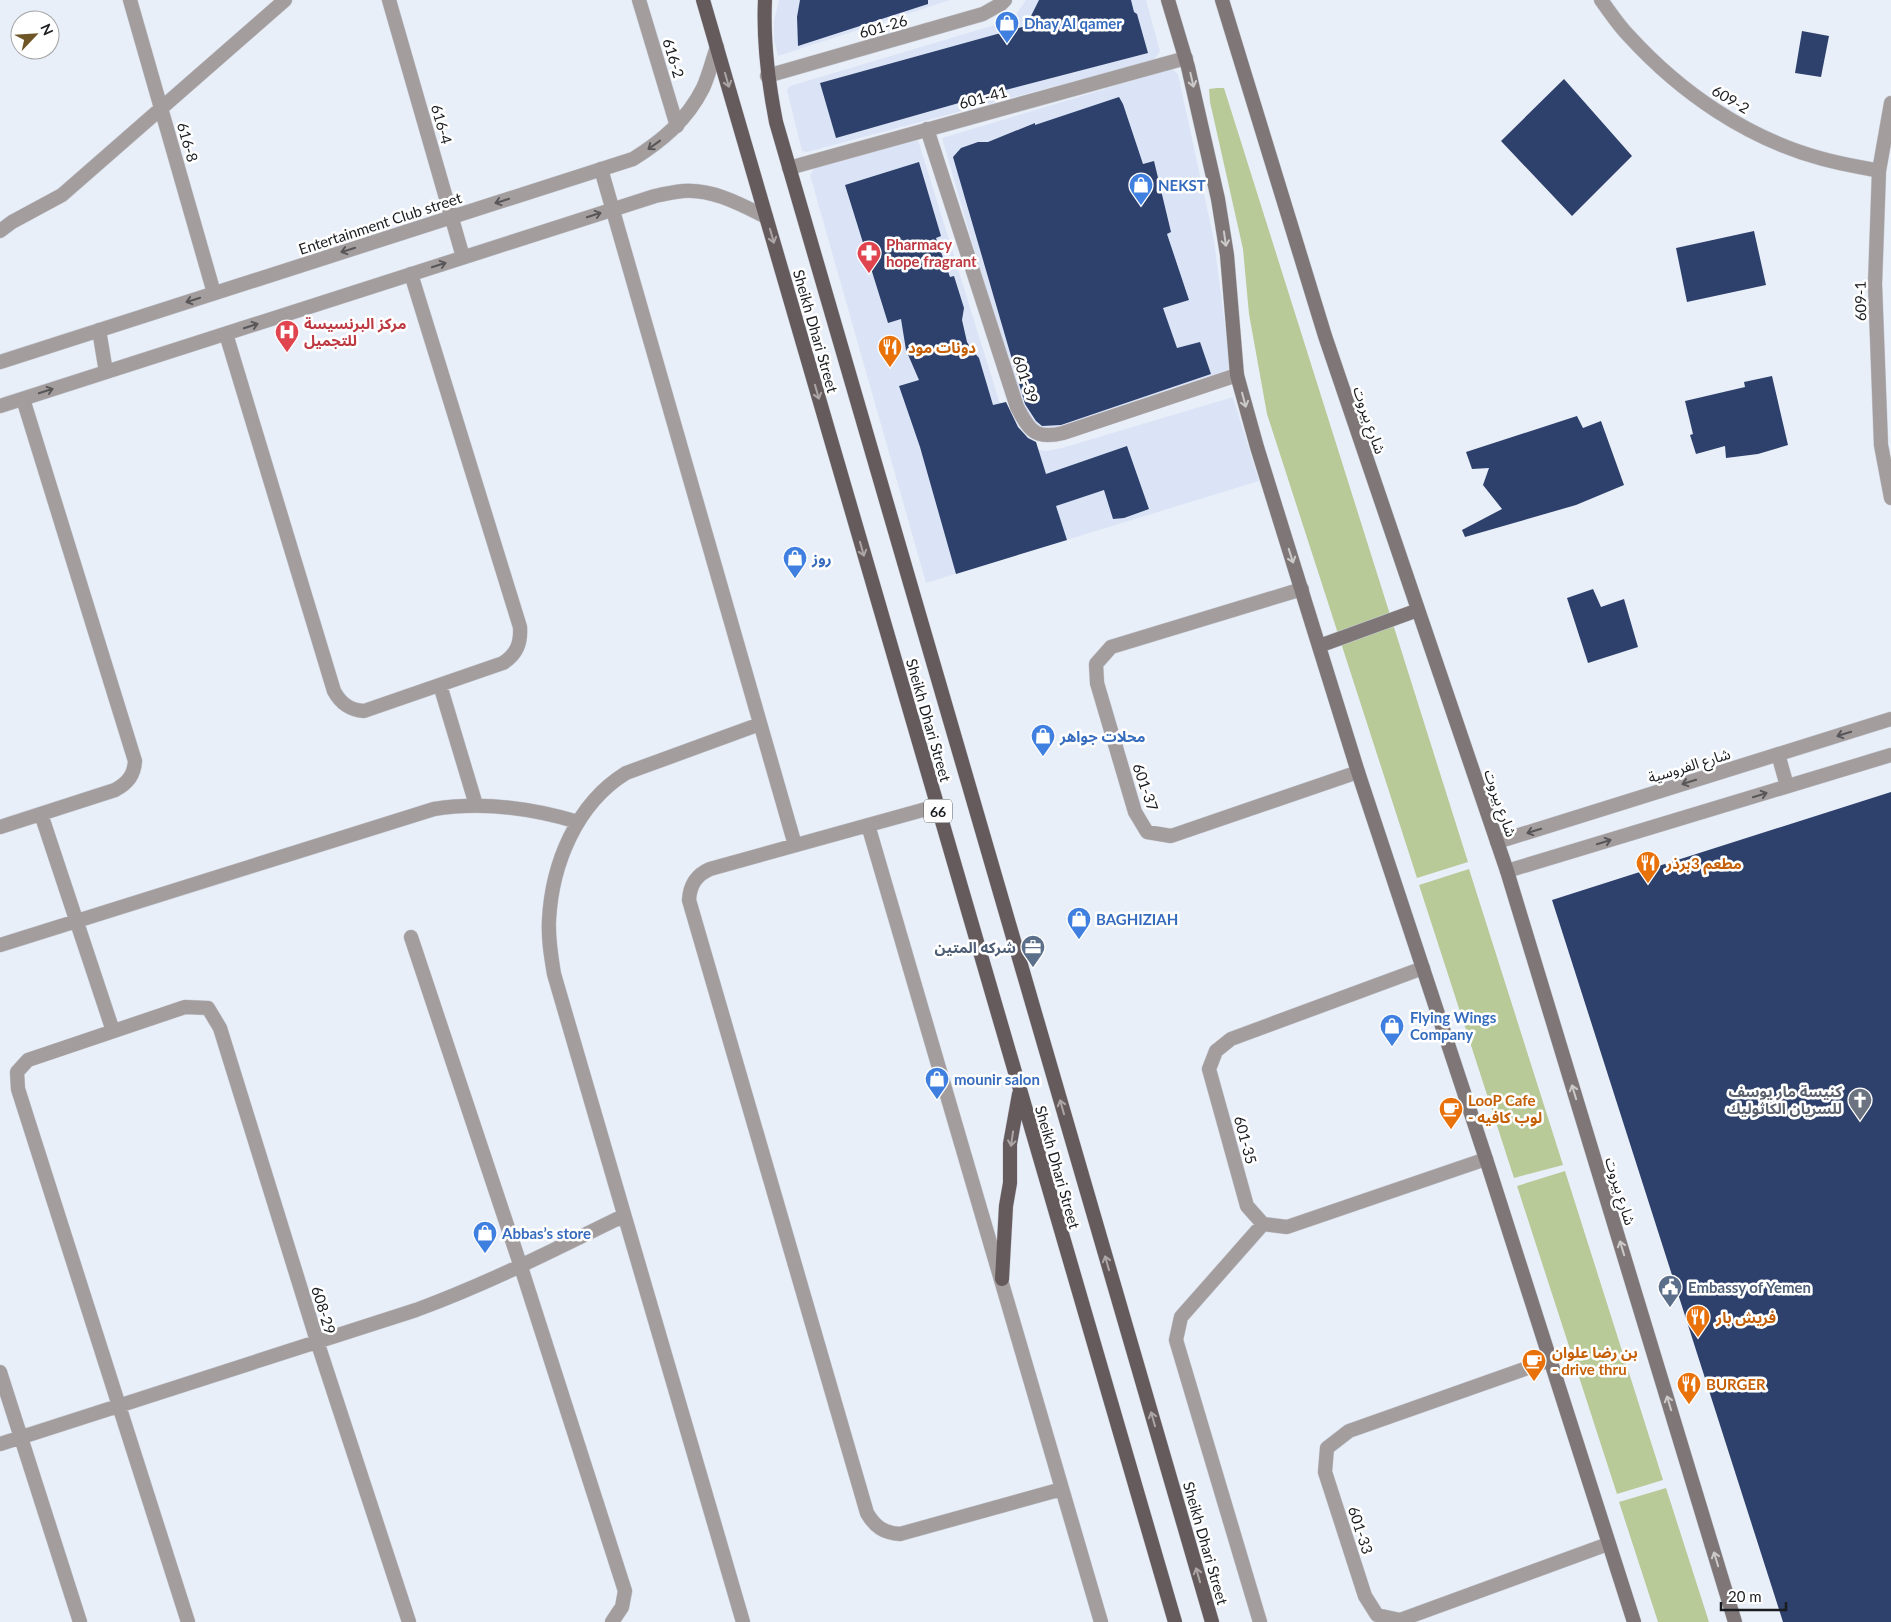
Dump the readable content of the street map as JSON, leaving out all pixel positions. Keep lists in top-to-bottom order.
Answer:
{
  "streets": {
    "main road": ["Sheikh Dhari Street", "شارع بيروت", "66"],
    "street": [
      "601-26",
      "616-2",
      "601-41",
      "609-2",
      "616-4",
      "616-8",
      "Entertainment Club street",
      "609-1",
      "601-39",
      "شارع الفروسية",
      "601-37",
      "601-35",
      "608-29",
      "601-33"
    ]
  },
  "crossings": [
    ["601-26", "Sheikh Dhari Street"],
    ["616-2", "Entertainment Club street"],
    ["601-41", "Sheikh Dhari Street"],
    ["601-41", "601-39"],
    ["609-2", "609-1"],
    ["616-4", "Entertainment Club street"],
    ["616-8", "Entertainment Club street"],
    ["Entertainment Club street", "Sheikh Dhari Street"],
    ["شارع بيروت", "شارع الفروسية"]
  ],
  "places": {
    "shop": [
      "Dhay Al qamer",
      "NEKST",
      "روز",
      "محلات جواهر",
      "BAGHIZIAH",
      "Flying Wings Company",
      "mounir salon",
      "Abbas’s store"
    ],
    "pharmacy": ["Pharmacy hope fragrant"],
    "hospital": ["مركز البرنسيسة للتجميل"],
    "restaurant": [
      "دونات مود",
      "مطعم 3برذر",
      "فريش بار",
      "BURGER"
    ],
    "office": ["شركه المتين"],
    "church": ["كنيسة مار يوسف للسريان الكاثوليك"],
    "cafe": ["LooP Cafe - لوب كافيه", "بن رضا علوان - drive thru"],
    "public building": ["Embassy of Yemen"]
  },
  "scale_bar": "20 m",
  "north": "top right"
}
